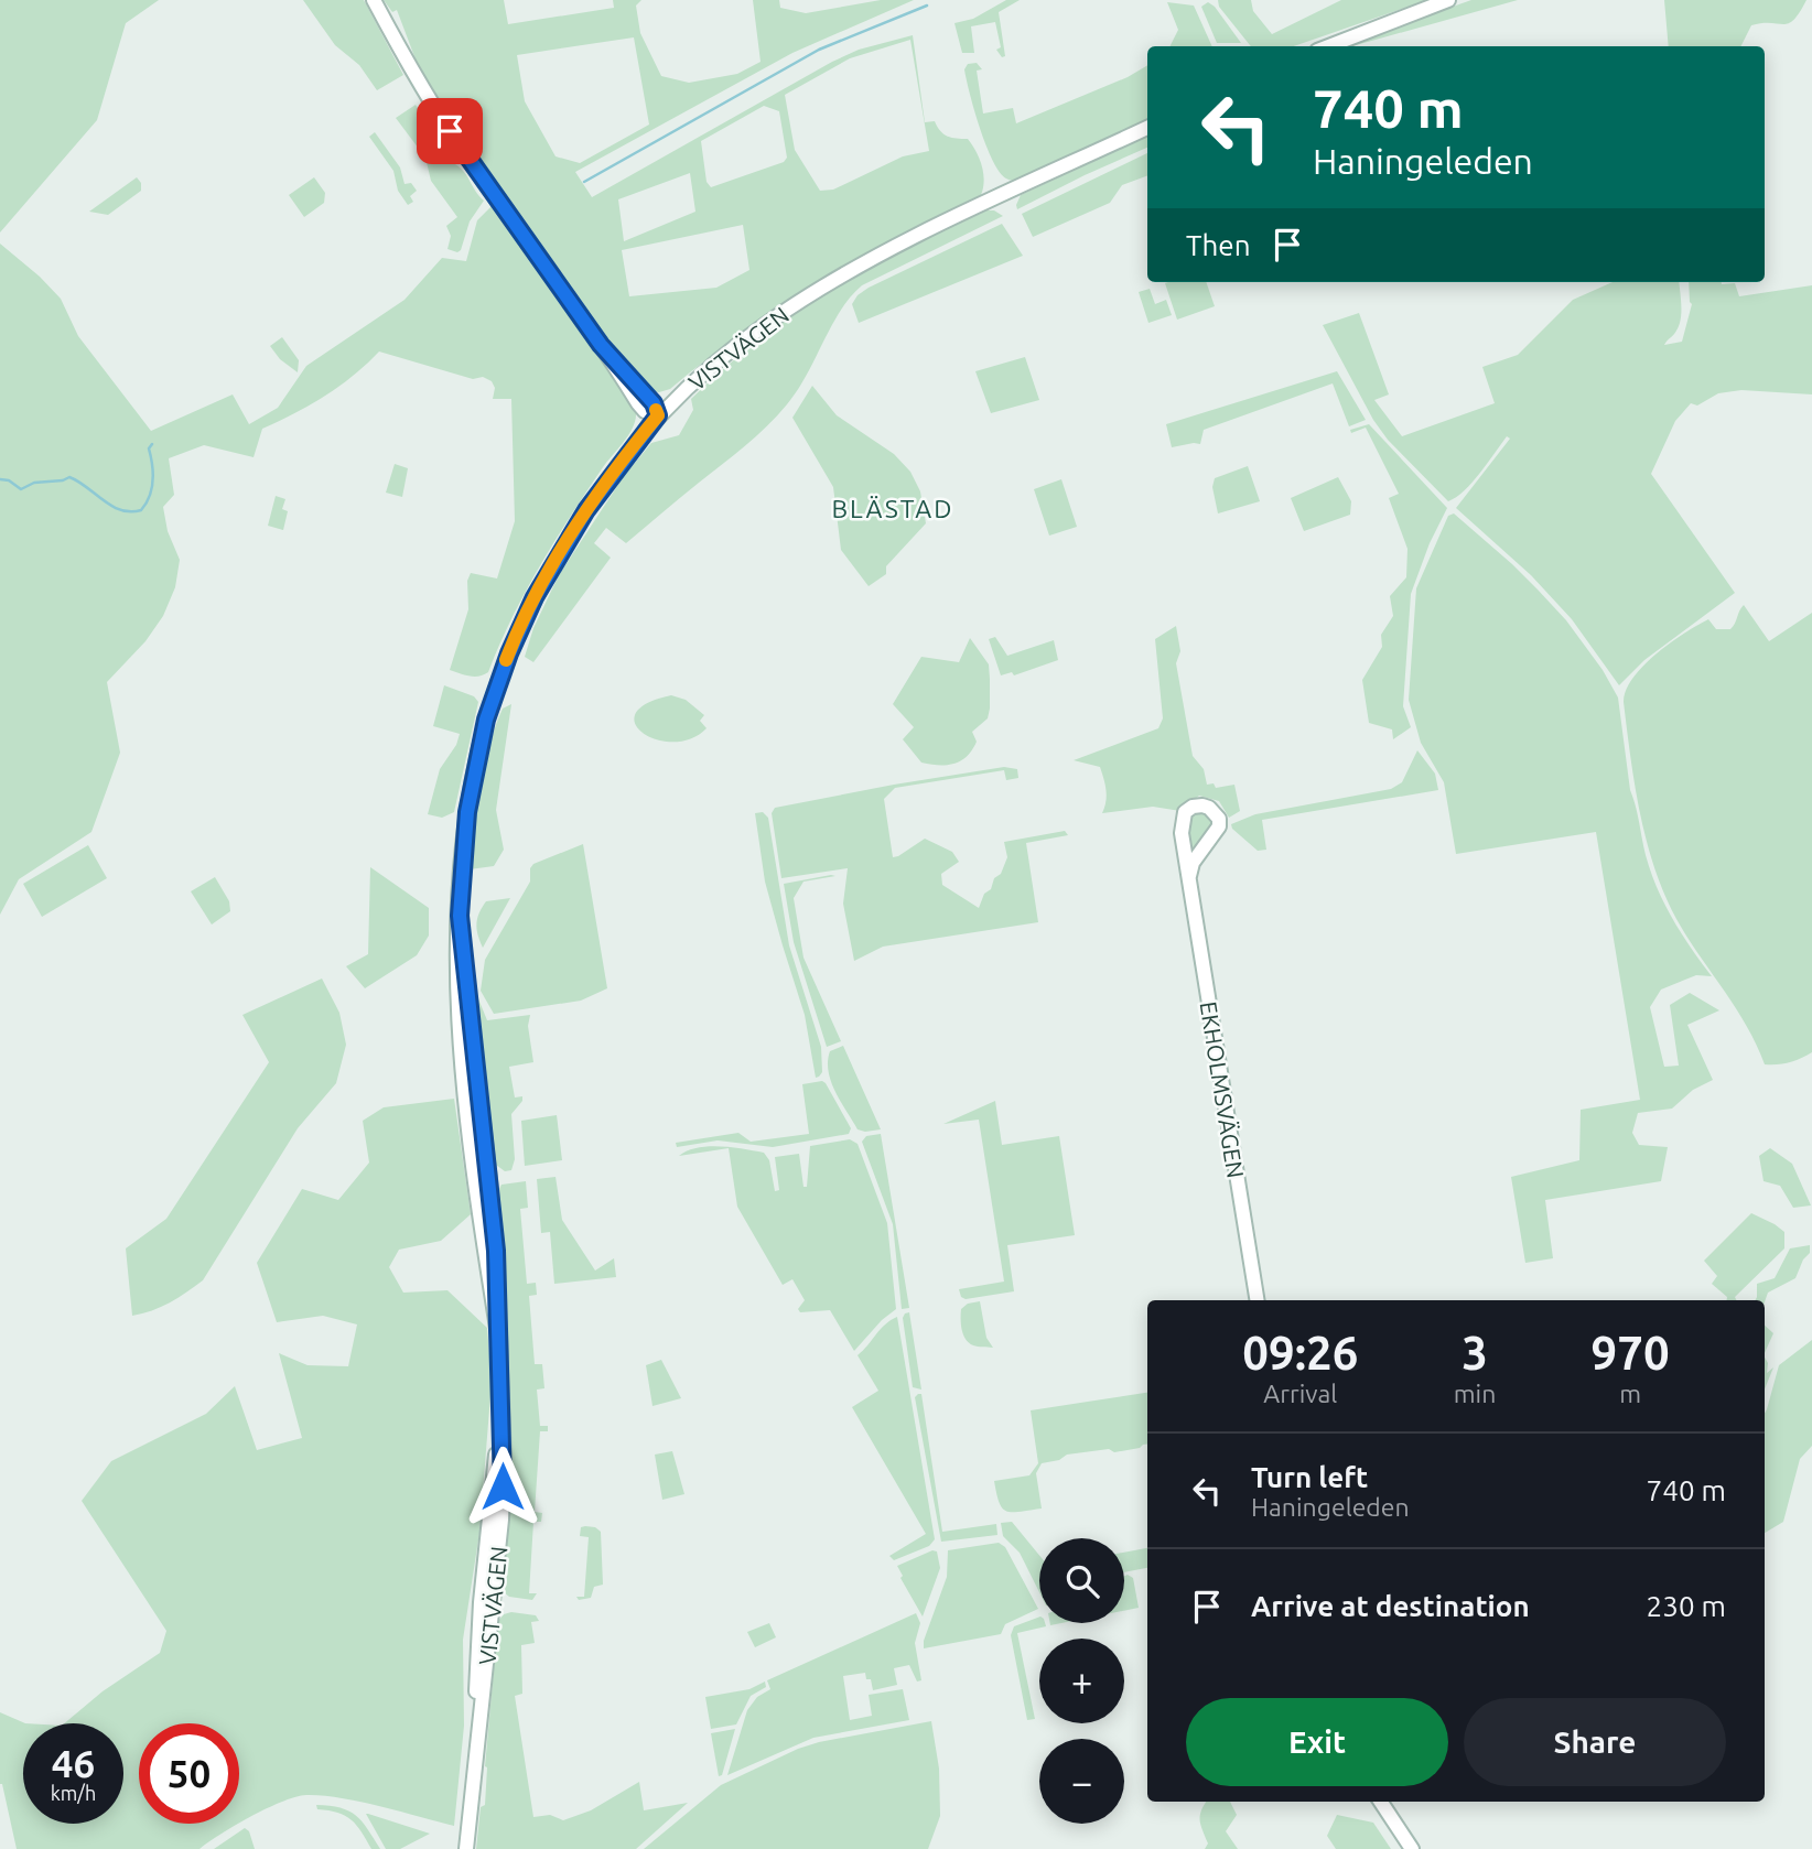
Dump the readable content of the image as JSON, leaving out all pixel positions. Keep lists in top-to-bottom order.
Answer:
{
  "streets": {
    "main road": ["VISTVÄGEN", "EKHOLMSVÄGEN"]
  },
  "districts": ["BLÄSTAD"],
  "page": {
    "turn": ["740 m", "Haningeleden"],
    "then": "Then",
    "eta": [
      "09:26",
      "Arrival",
      "3",
      "min",
      "970",
      "m"
    ],
    "list": [
      {
        "name": "Turn left",
        "note": "Haningeleden",
        "value": "740 m"
      },
      {
        "name": "Arrive at destination",
        "value": "230 m"
      }
    ],
    "map_buttons": ["+", "−"],
    "buttons": ["Exit", "Share"],
    "speed": "46 km/h",
    "limit": "50"
  }
}
